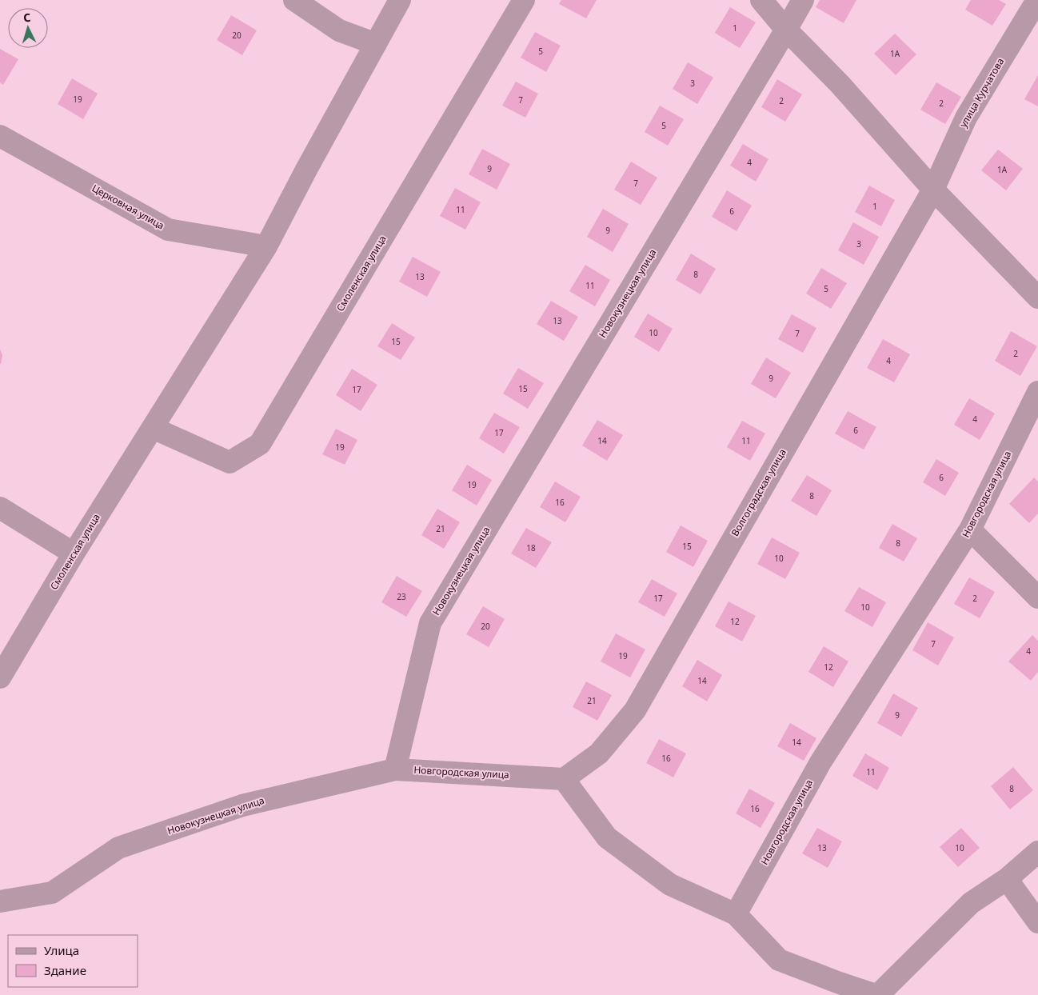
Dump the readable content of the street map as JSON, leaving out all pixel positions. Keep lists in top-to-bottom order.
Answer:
{
  "streets": {
    "street": [
      "улица Курчатова",
      "Церковная улица",
      "Смоленская улица",
      "Новокузнецкая улица",
      "Волгоградская улица",
      "Новгородская улица"
    ]
  },
  "crossings": [
    ["улица Курчатова", "Волгоградская улица"],
    ["Церковная улица", "Смоленская улица"],
    ["Новокузнецкая улица", "Новгородская улица"],
    ["Волгоградская улица", "Новгородская улица"]
  ],
  "house_numbers": [
    "1",
    "20",
    "5",
    "1А",
    "3",
    "19",
    "7",
    "2",
    "2",
    "5",
    "4",
    "9",
    "1А",
    "7",
    "1",
    "11",
    "6",
    "9",
    "3",
    "8",
    "13",
    "11",
    "5",
    "13",
    "10",
    "7",
    "15",
    "2",
    "4",
    "9",
    "15",
    "17",
    "4",
    "6",
    "17",
    "14",
    "11",
    "19",
    "6",
    "19",
    "8",
    "16",
    "21",
    "8",
    "15",
    "18",
    "10",
    "23",
    "17",
    "2",
    "10",
    "12",
    "20",
    "7",
    "4",
    "19",
    "12",
    "14",
    "21",
    "9",
    "14",
    "16",
    "11",
    "8",
    "16",
    "13",
    "10"
  ],
  "legend": ["Улица", "Здание"],
  "north": "top"
}
